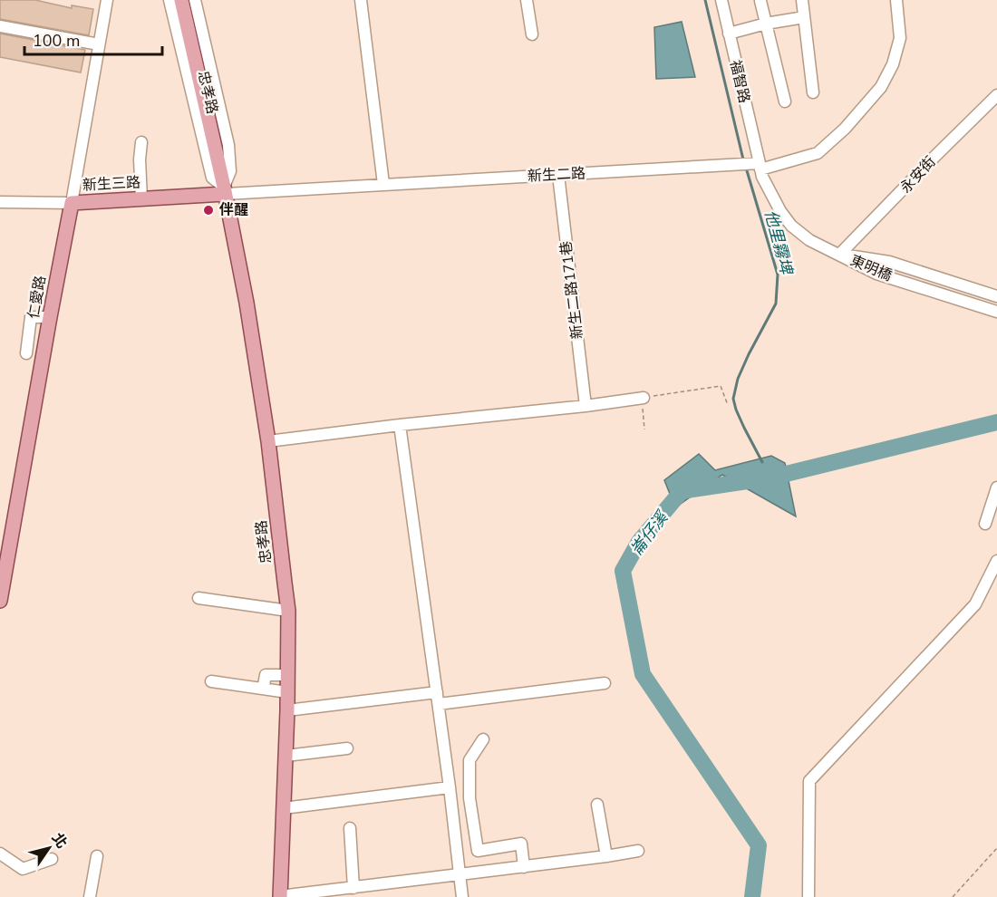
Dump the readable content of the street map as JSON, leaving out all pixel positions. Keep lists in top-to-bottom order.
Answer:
{
  "streets": {
    "main road": ["忠孝路", "新生三路", "仁愛路"],
    "street": [
      "福智路",
      "新生二路",
      "永安街",
      "東明橋",
      "新生二路171巷"
    ]
  },
  "crossings": [
    ["福智路", "新生二路"],
    ["忠孝路", "新生二路"],
    ["忠孝路", "新生三路"],
    ["新生二路", "新生三路"],
    ["新生二路", "新生二路171巷"],
    ["永安街", "東明橋"],
    ["新生三路", "仁愛路"]
  ],
  "water": ["他里霧埤", "崙仔溪"],
  "places": ["伴醒"],
  "scale_bar": "100 m",
  "north": "top right"
}
